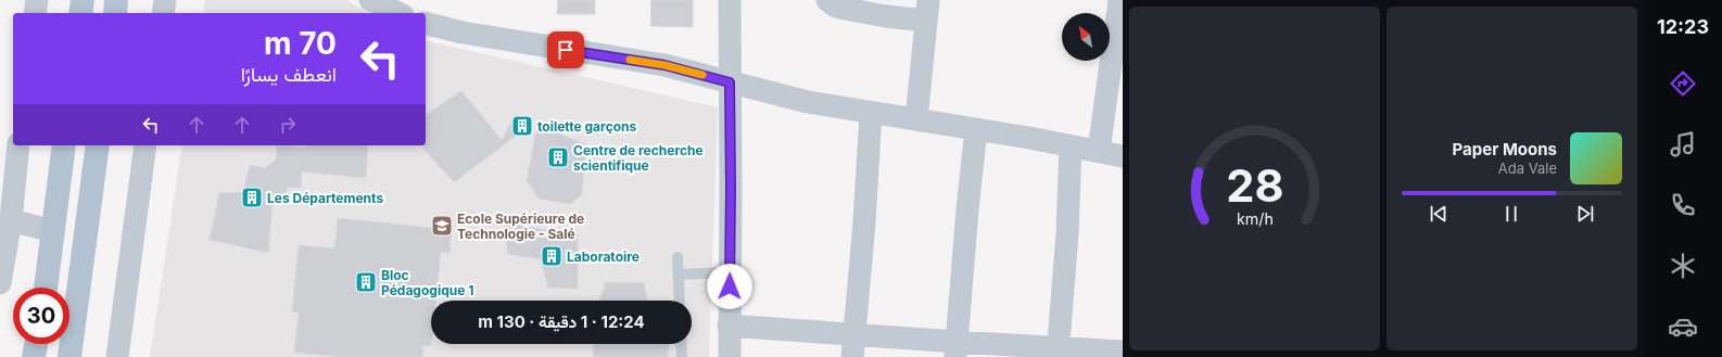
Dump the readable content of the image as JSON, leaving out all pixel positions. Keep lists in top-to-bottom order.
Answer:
{
  "places": {
    "building": [
      "toilette garçons",
      "Centre de recherche scientifique",
      "Les Départements",
      "Laboratoire",
      "Bloc Pédagogique 1"
    ],
    "school or university": ["Ecole Supérieure de Technologie - Salé"]
  },
  "north": "top left",
  "page": {
    "tabs": "12:23",
    "turn": ["70 m", "انعطف يسارًا"],
    "song": ["Paper Moons", "Ada Vale"],
    "limit": "30",
    "trip": "12:24 · 1 دقيقة · 130 m",
    "gauge": ["28", "km/h"]
  }
}
